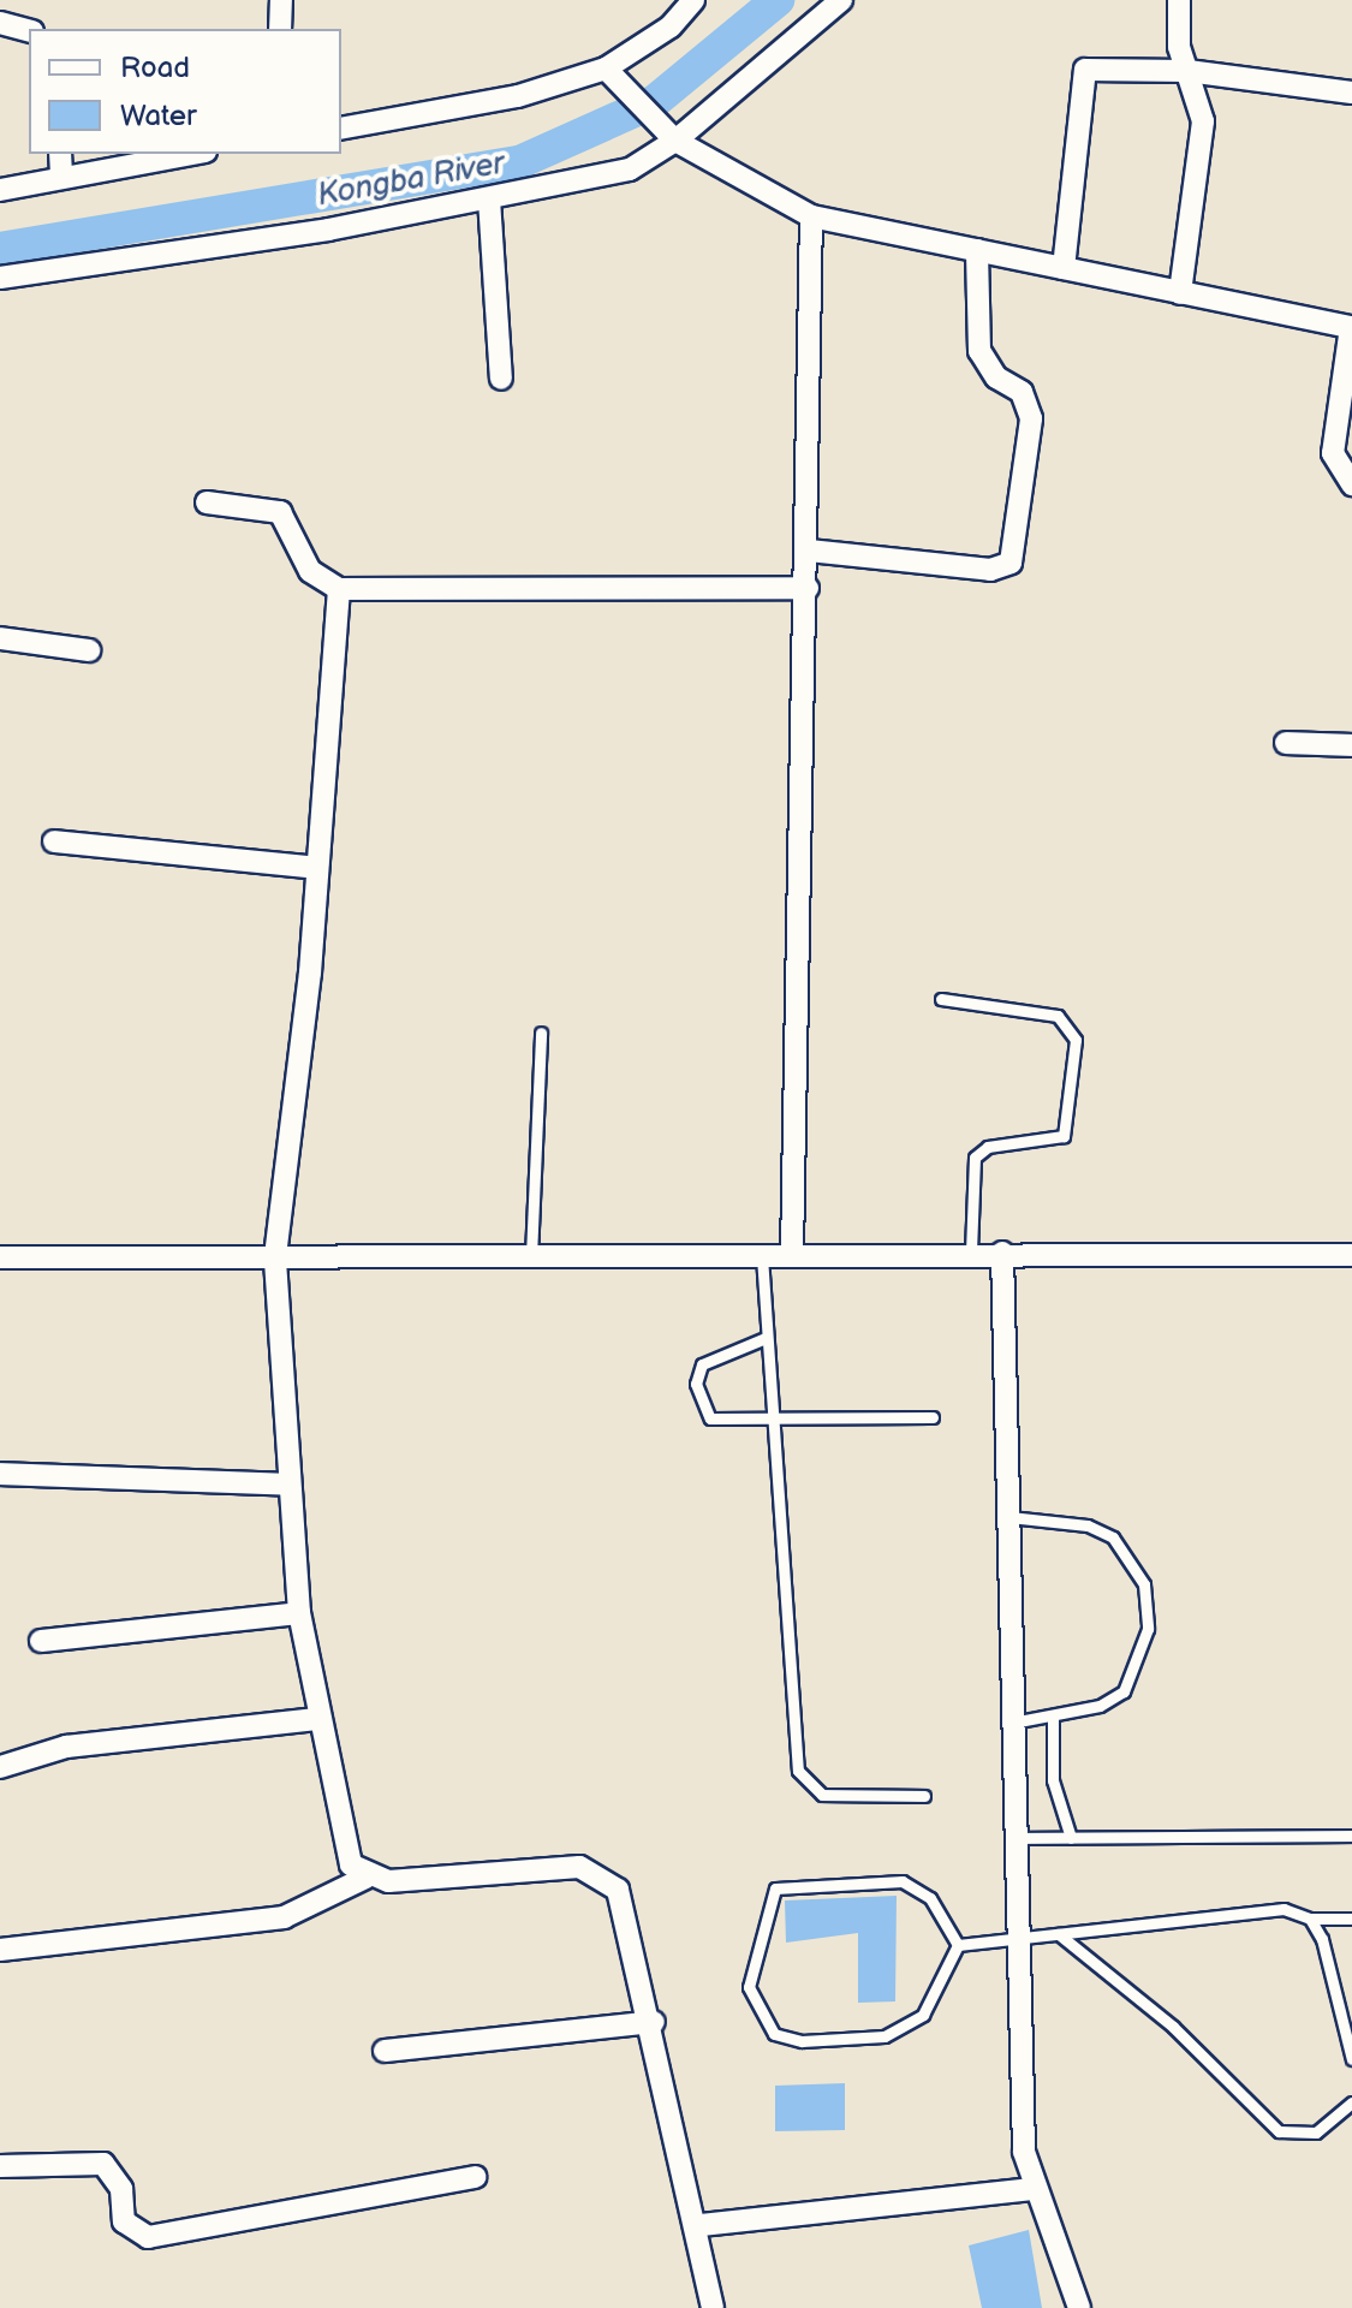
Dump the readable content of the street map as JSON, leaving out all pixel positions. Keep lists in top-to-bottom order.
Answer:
{
  "water": ["Kongba River"],
  "legend": ["Road", "Water"]
}
